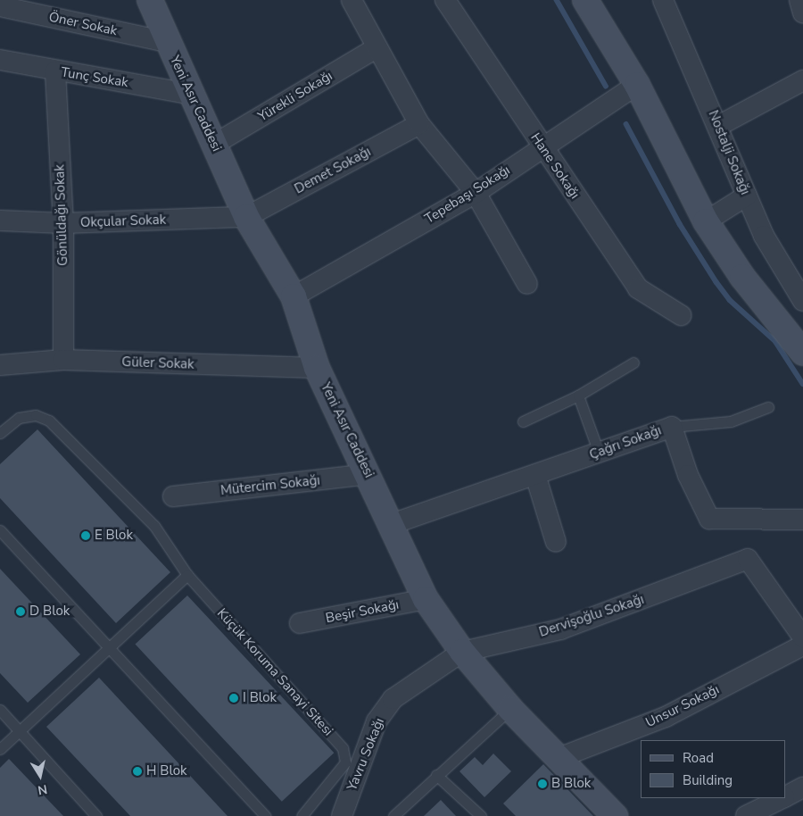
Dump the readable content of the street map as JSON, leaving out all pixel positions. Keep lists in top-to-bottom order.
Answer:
{
  "streets": {
    "street": [
      "Öner Sokak",
      "Tunç Sokak",
      "Yürekli Sokağı",
      "Yeni Asır Caddesi",
      "Nostalji Sokağı",
      "Hane Sokağı",
      "Demet Sokağı",
      "Tepebaşı Sokağı",
      "Gönüldağı Sokak",
      "Okçular Sokak",
      "Güler Sokak",
      "Çağrı Sokağı",
      "Mütercim Sokağı",
      "Beşir Sokağı",
      "Dervişoğlu Sokağı",
      "Unsur Sokağı",
      "Yavru Sokağı"
    ],
    "lane": ["Küçük Koruma Sanayi Sitesi"]
  },
  "crossings": [
    ["Öner Sokak", "Yeni Asır Caddesi"],
    ["Tunç Sokak", "Yeni Asır Caddesi"],
    ["Tunç Sokak", "Gönüldağı Sokak"],
    ["Yürekli Sokağı", "Yeni Asır Caddesi"],
    ["Yeni Asır Caddesi", "Demet Sokağı"],
    ["Yeni Asır Caddesi", "Tepebaşı Sokağı"],
    ["Yeni Asır Caddesi", "Okçular Sokak"],
    ["Yeni Asır Caddesi", "Güler Sokak"],
    ["Yeni Asır Caddesi", "Çağrı Sokağı"],
    ["Yeni Asır Caddesi", "Mütercim Sokağı"],
    ["Yeni Asır Caddesi", "Beşir Sokağı"],
    ["Yeni Asır Caddesi", "Dervişoğlu Sokağı"],
    ["Yeni Asır Caddesi", "Unsur Sokağı"],
    ["Yeni Asır Caddesi", "Yavru Sokağı"],
    ["Hane Sokağı", "Tepebaşı Sokağı"],
    ["Demet Sokağı", "Okçular Sokak"],
    ["Gönüldağı Sokak", "Okçular Sokak"],
    ["Gönüldağı Sokak", "Güler Sokak"],
    ["Dervişoğlu Sokağı", "Yavru Sokağı"]
  ],
  "places": [
    "E Blok",
    "D Blok",
    "I Blok",
    "H Blok",
    "B Blok"
  ],
  "legend": ["Road", "Building"],
  "north": "bottom"
}
